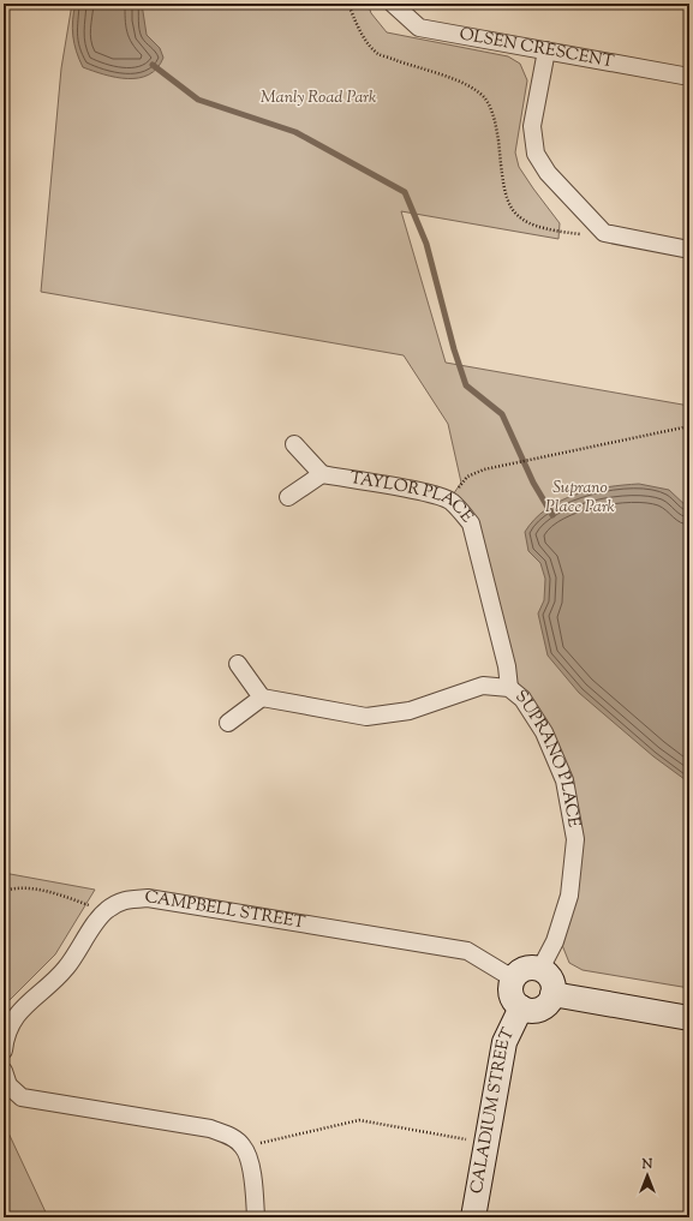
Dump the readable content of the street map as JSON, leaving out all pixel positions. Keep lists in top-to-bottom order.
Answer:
{
  "streets": {
    "street": [
      "OLSEN CRESCENT",
      "TAYLOR PLACE",
      "SUPRANO PLACE",
      "CAMPBELL STREET",
      "CALADIUM STREET"
    ]
  },
  "crossings": [
    ["TAYLOR PLACE", "SUPRANO PLACE"],
    ["SUPRANO PLACE", "CAMPBELL STREET"],
    ["SUPRANO PLACE", "CALADIUM STREET"],
    ["CAMPBELL STREET", "CALADIUM STREET"]
  ],
  "parks": ["Manly Road Park", "Suprano Place Park"],
  "north": "top"
}
